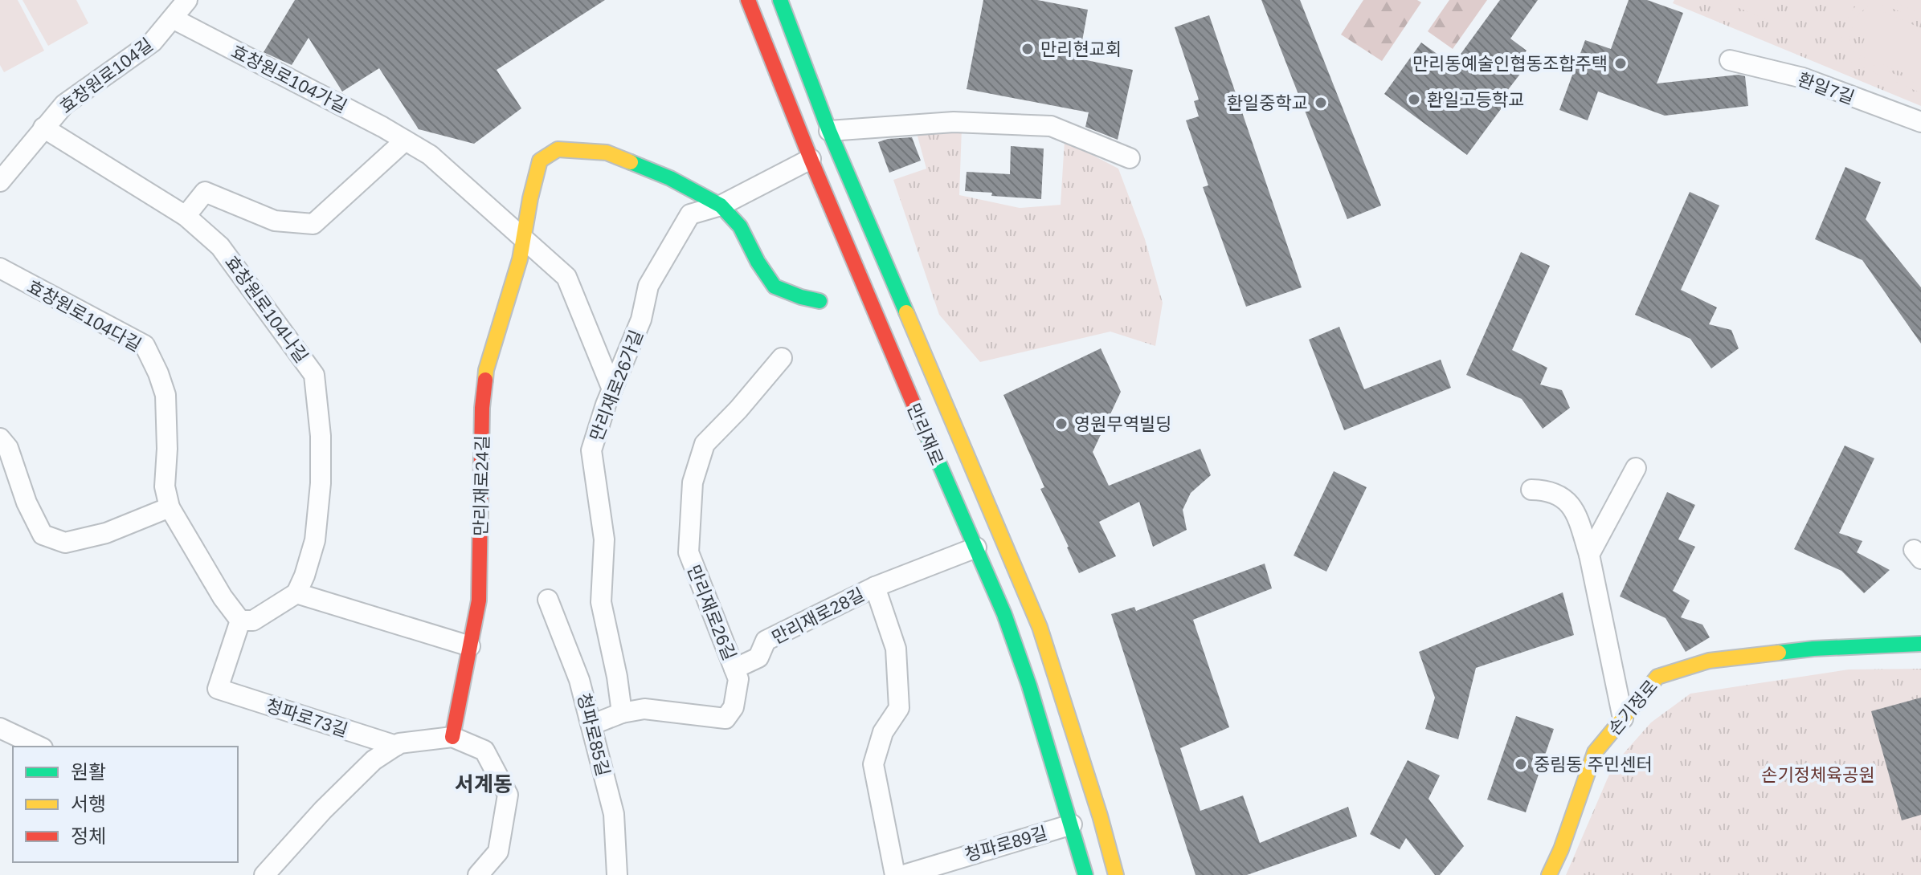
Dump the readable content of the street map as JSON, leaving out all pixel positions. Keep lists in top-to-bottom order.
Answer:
{
  "streets": {
    "main road": ["만리재로", "만리재로24길", "손기정로"],
    "street": [
      "효창원로104길",
      "효창원로104가길",
      "환일7길",
      "효창원로104나길",
      "효창원로104다길",
      "만리재로26가길",
      "만리재로26길",
      "만리재로28길",
      "청파로73길",
      "청파로85길",
      "청파로89길"
    ]
  },
  "crossings": [
    ["효창원로104길", "효창원로104가길"],
    ["효창원로104길", "효창원로104나길"],
    ["효창원로104가길", "만리재로24길"],
    ["효창원로104다길", "청파로73길"],
    ["만리재로26가길", "만리재로24길"],
    ["만리재로26가길", "만리재로26길"],
    ["만리재로", "만리재로28길"],
    ["만리재로", "청파로89길"],
    ["만리재로24길", "청파로73길"],
    ["만리재로26길", "만리재로28길"],
    ["만리재로26길", "청파로85길"]
  ],
  "districts": ["서계동"],
  "parks": ["손기정체육공원"],
  "places": [
    "만리현교회",
    "만리동예술인협동조합주택",
    "환일고등학교",
    "환일중학교",
    "영원무역빌딩",
    "중림동 주민센터"
  ],
  "legend": ["원활", "서행", "정체"]
}
